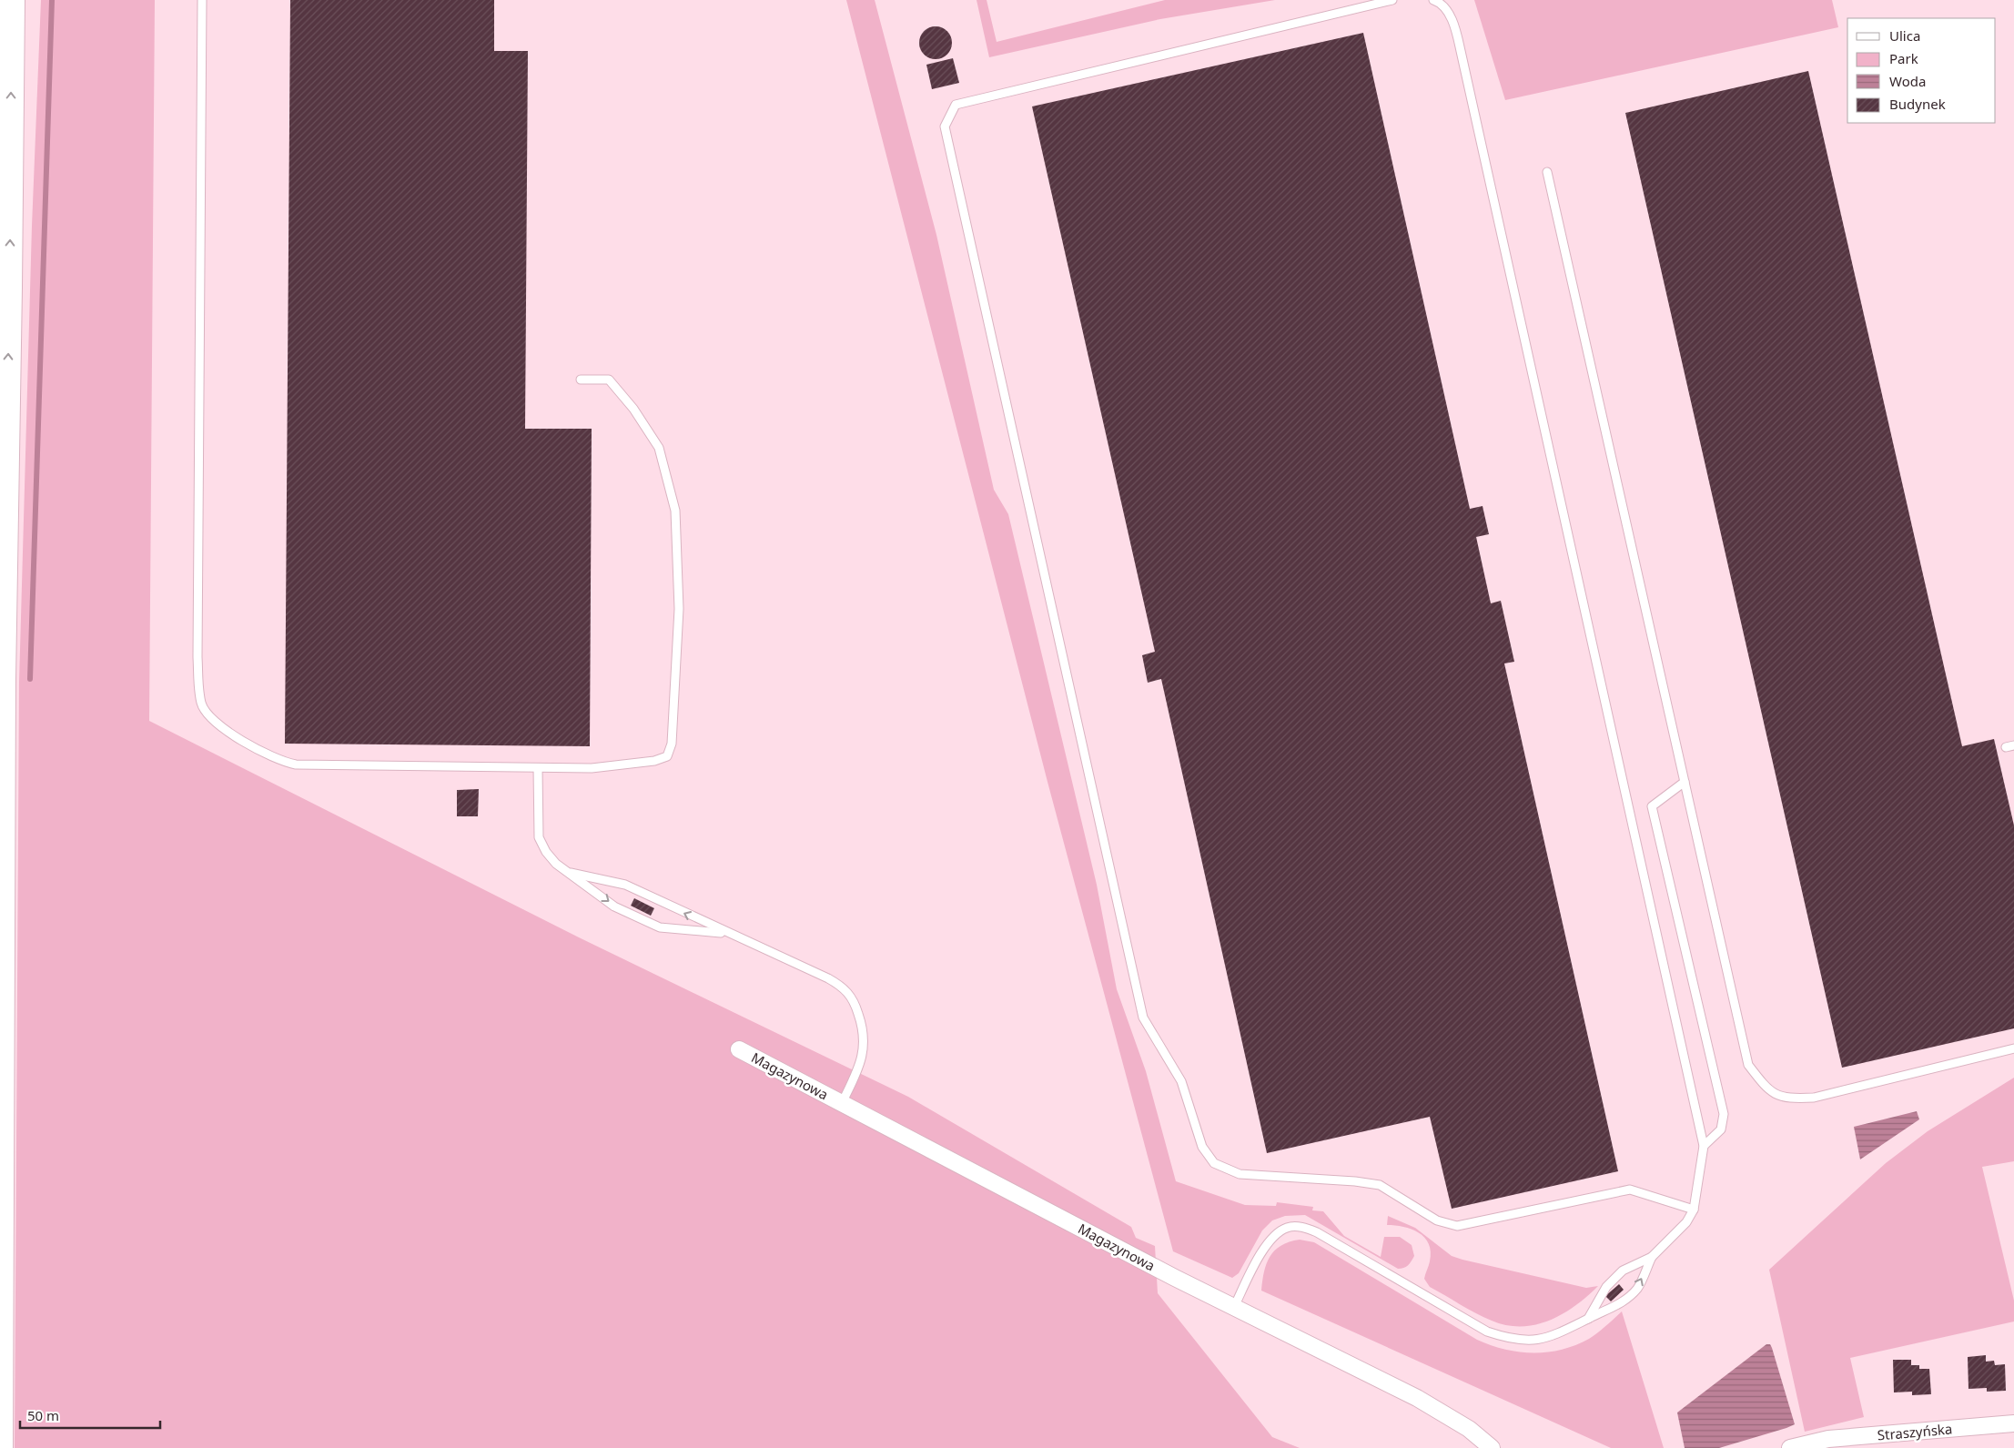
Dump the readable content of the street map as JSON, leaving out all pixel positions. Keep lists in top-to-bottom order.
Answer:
{
  "streets": {
    "street": ["Magazynowa", "Straszyńska"]
  },
  "legend": [
    "Ulica",
    "Park",
    "Woda",
    "Budynek"
  ],
  "scale_bar": "50 m"
}
